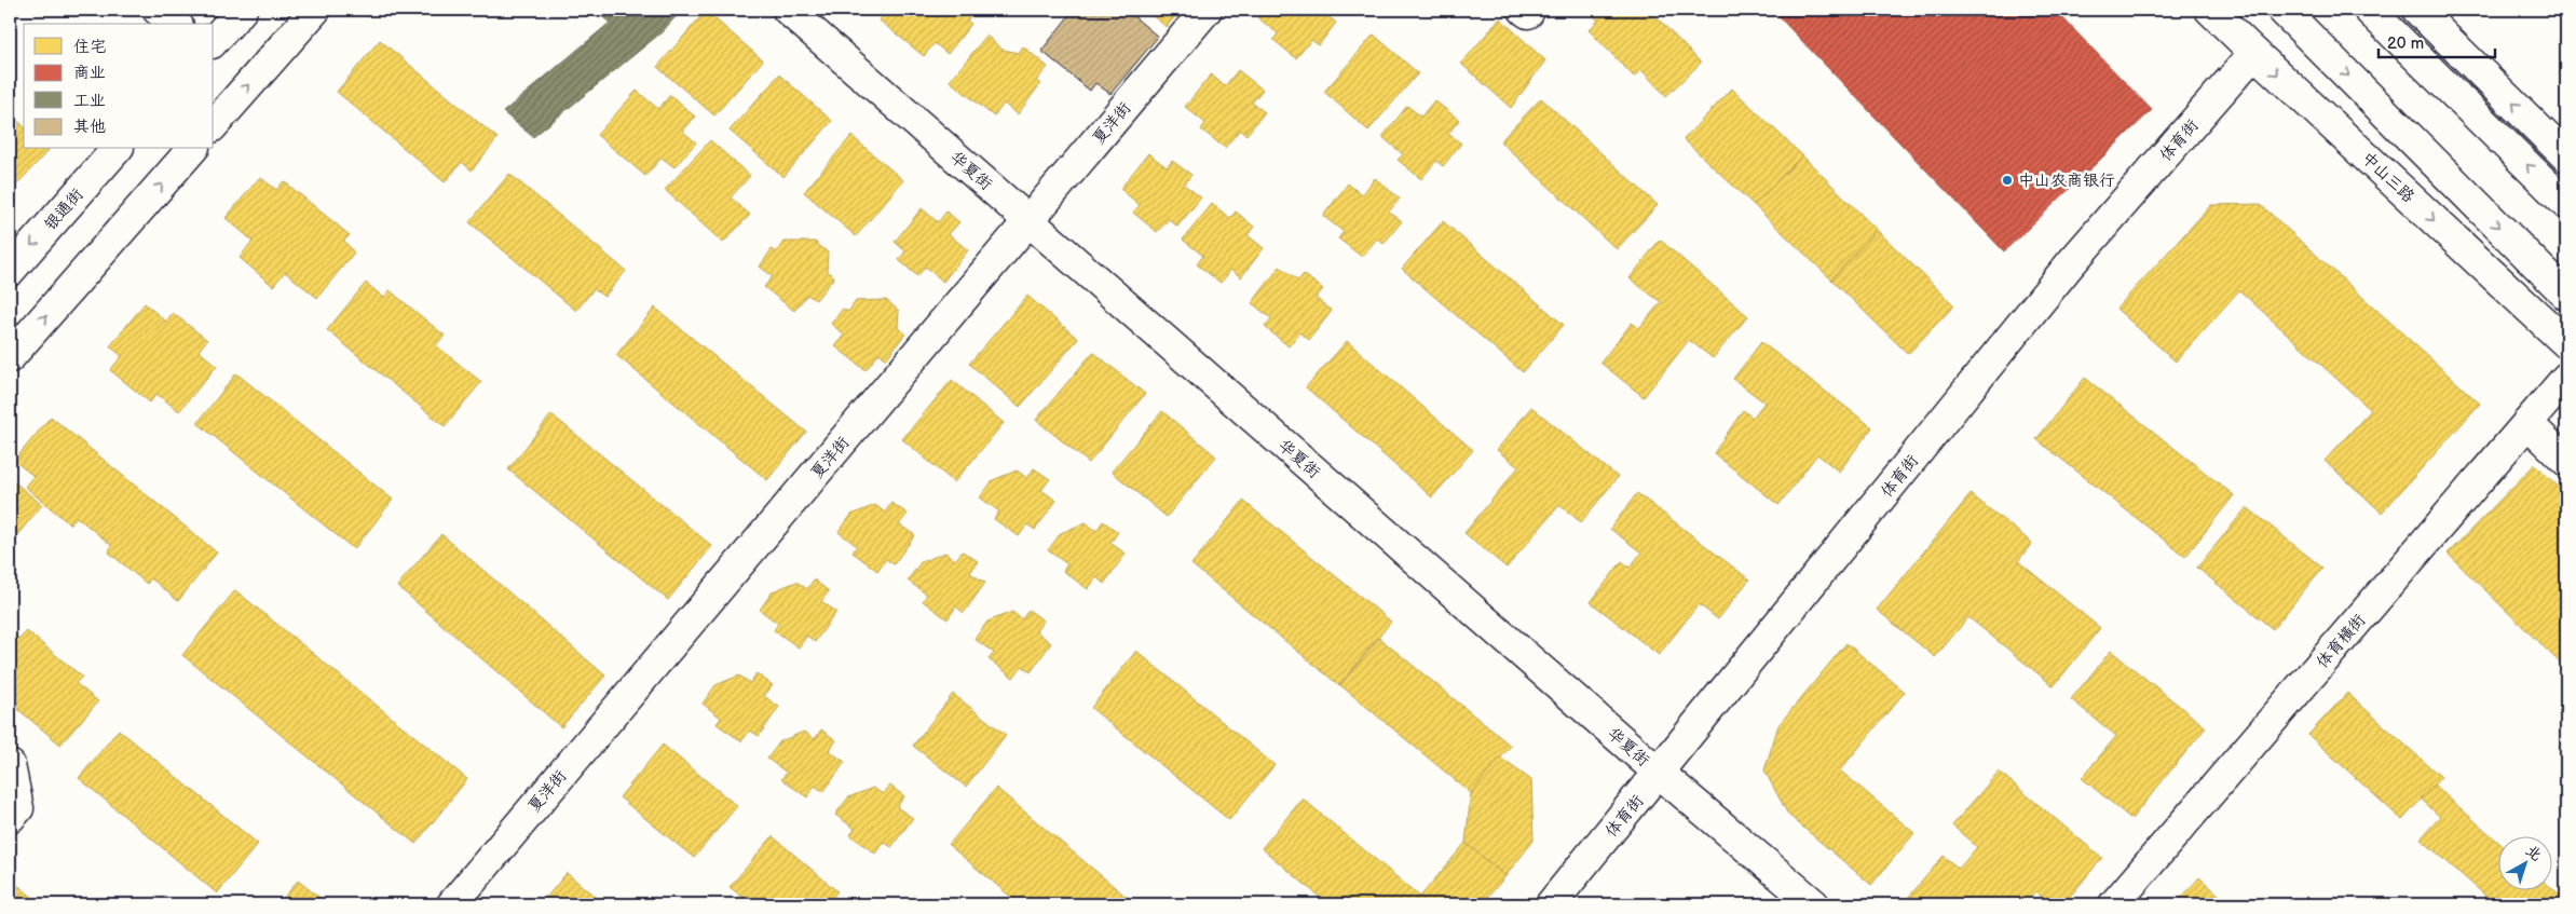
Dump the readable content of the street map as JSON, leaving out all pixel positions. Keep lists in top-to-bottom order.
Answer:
{
  "streets": {
    "street": [
      "夏洋街",
      "体育街",
      "华夏街",
      "中山三路",
      "银通街",
      "体育横街"
    ]
  },
  "crossings": [
    ["夏洋街", "华夏街"],
    ["体育街", "华夏街"],
    ["体育街", "中山三路"]
  ],
  "places": ["中山农商银行"],
  "legend": [
    "住宅",
    "商业",
    "工业",
    "其他"
  ],
  "scale_bar": "20 m",
  "north": "top right"
}
